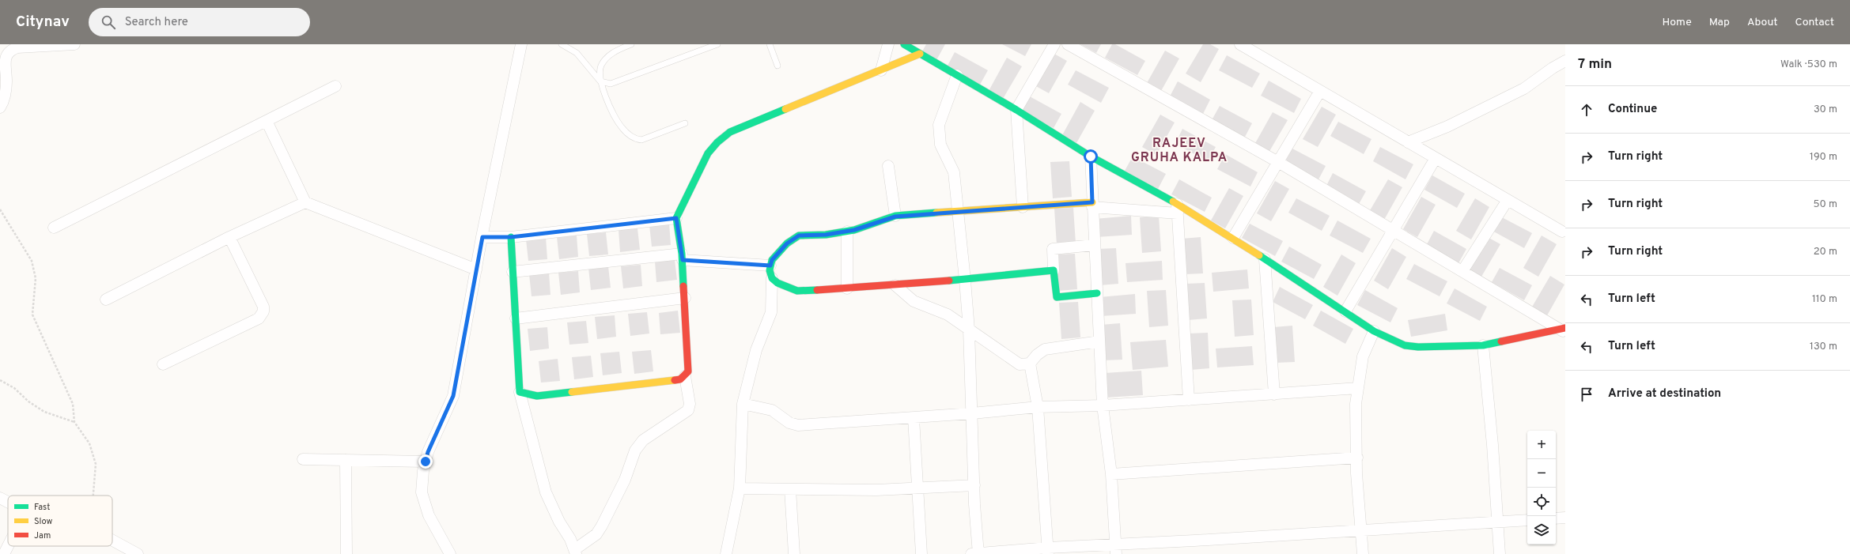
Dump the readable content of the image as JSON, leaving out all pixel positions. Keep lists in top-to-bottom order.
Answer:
{
  "districts": ["RAJEEV GRUHA KALPA"],
  "legend": ["Fast", "Slow", "Jam"],
  "page": {
    "header": "Citynav",
    "search": "Search here",
    "nav": [
      "Home",
      "Map",
      "About",
      "Contact"
    ],
    "heading": ["7 min", "Walk · 530 m"],
    "list": [
      ["Continue", "30 m"],
      ["Turn right", "190 m"],
      ["Turn right", "50 m"],
      ["Turn right", "20 m"],
      ["Turn left", "110 m"],
      ["Turn left", "130 m"],
      "Arrive at destination"
    ],
    "map_buttons": ["+", "−"]
  }
}
